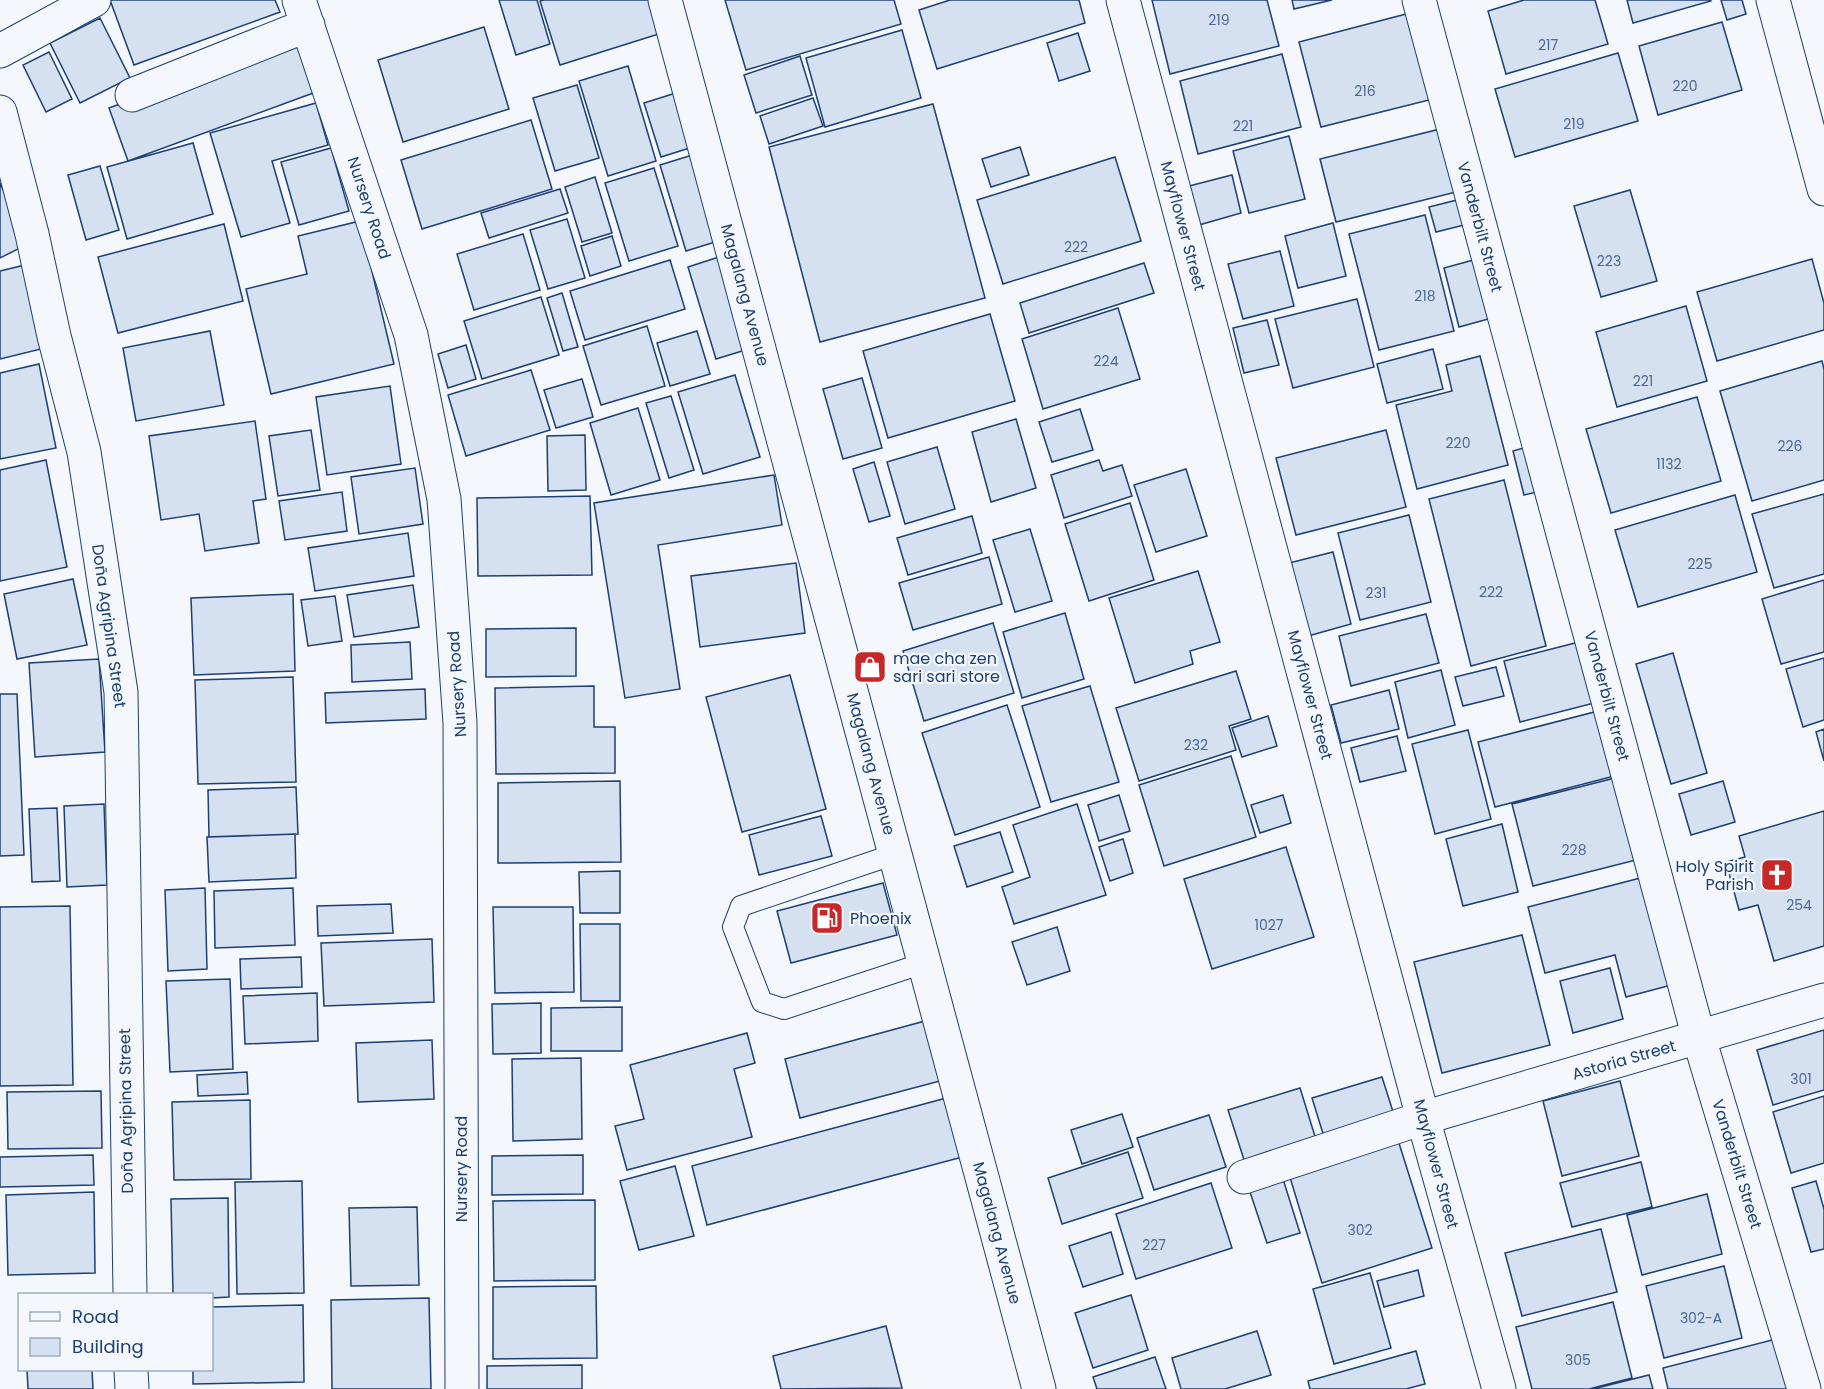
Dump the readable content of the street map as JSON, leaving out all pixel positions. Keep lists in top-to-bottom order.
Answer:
{
  "streets": {
    "street": [
      "Nursery Road",
      "Mayflower Street",
      "Vanderbilt Street",
      "Magalang Avenue",
      "Doña Agripina Street",
      "Astoria Street"
    ]
  },
  "crossings": [
    ["Mayflower Street", "Astoria Street"],
    ["Vanderbilt Street", "Astoria Street"]
  ],
  "places": {
    "shop": ["mae cha zen sari sari store"],
    "church": ["Holy Spirit Parish"],
    "fuel station": ["Phoenix"]
  },
  "house_numbers": [
    "219",
    "217",
    "220",
    "216",
    "219",
    "221",
    "222",
    "223",
    "218",
    "224",
    "221",
    "220",
    "226",
    "1132",
    "225",
    "222",
    "231",
    "232",
    "228",
    "254",
    "1027",
    "301",
    "302",
    "227",
    "302-A",
    "305"
  ],
  "legend": ["Road", "Building"]
}
